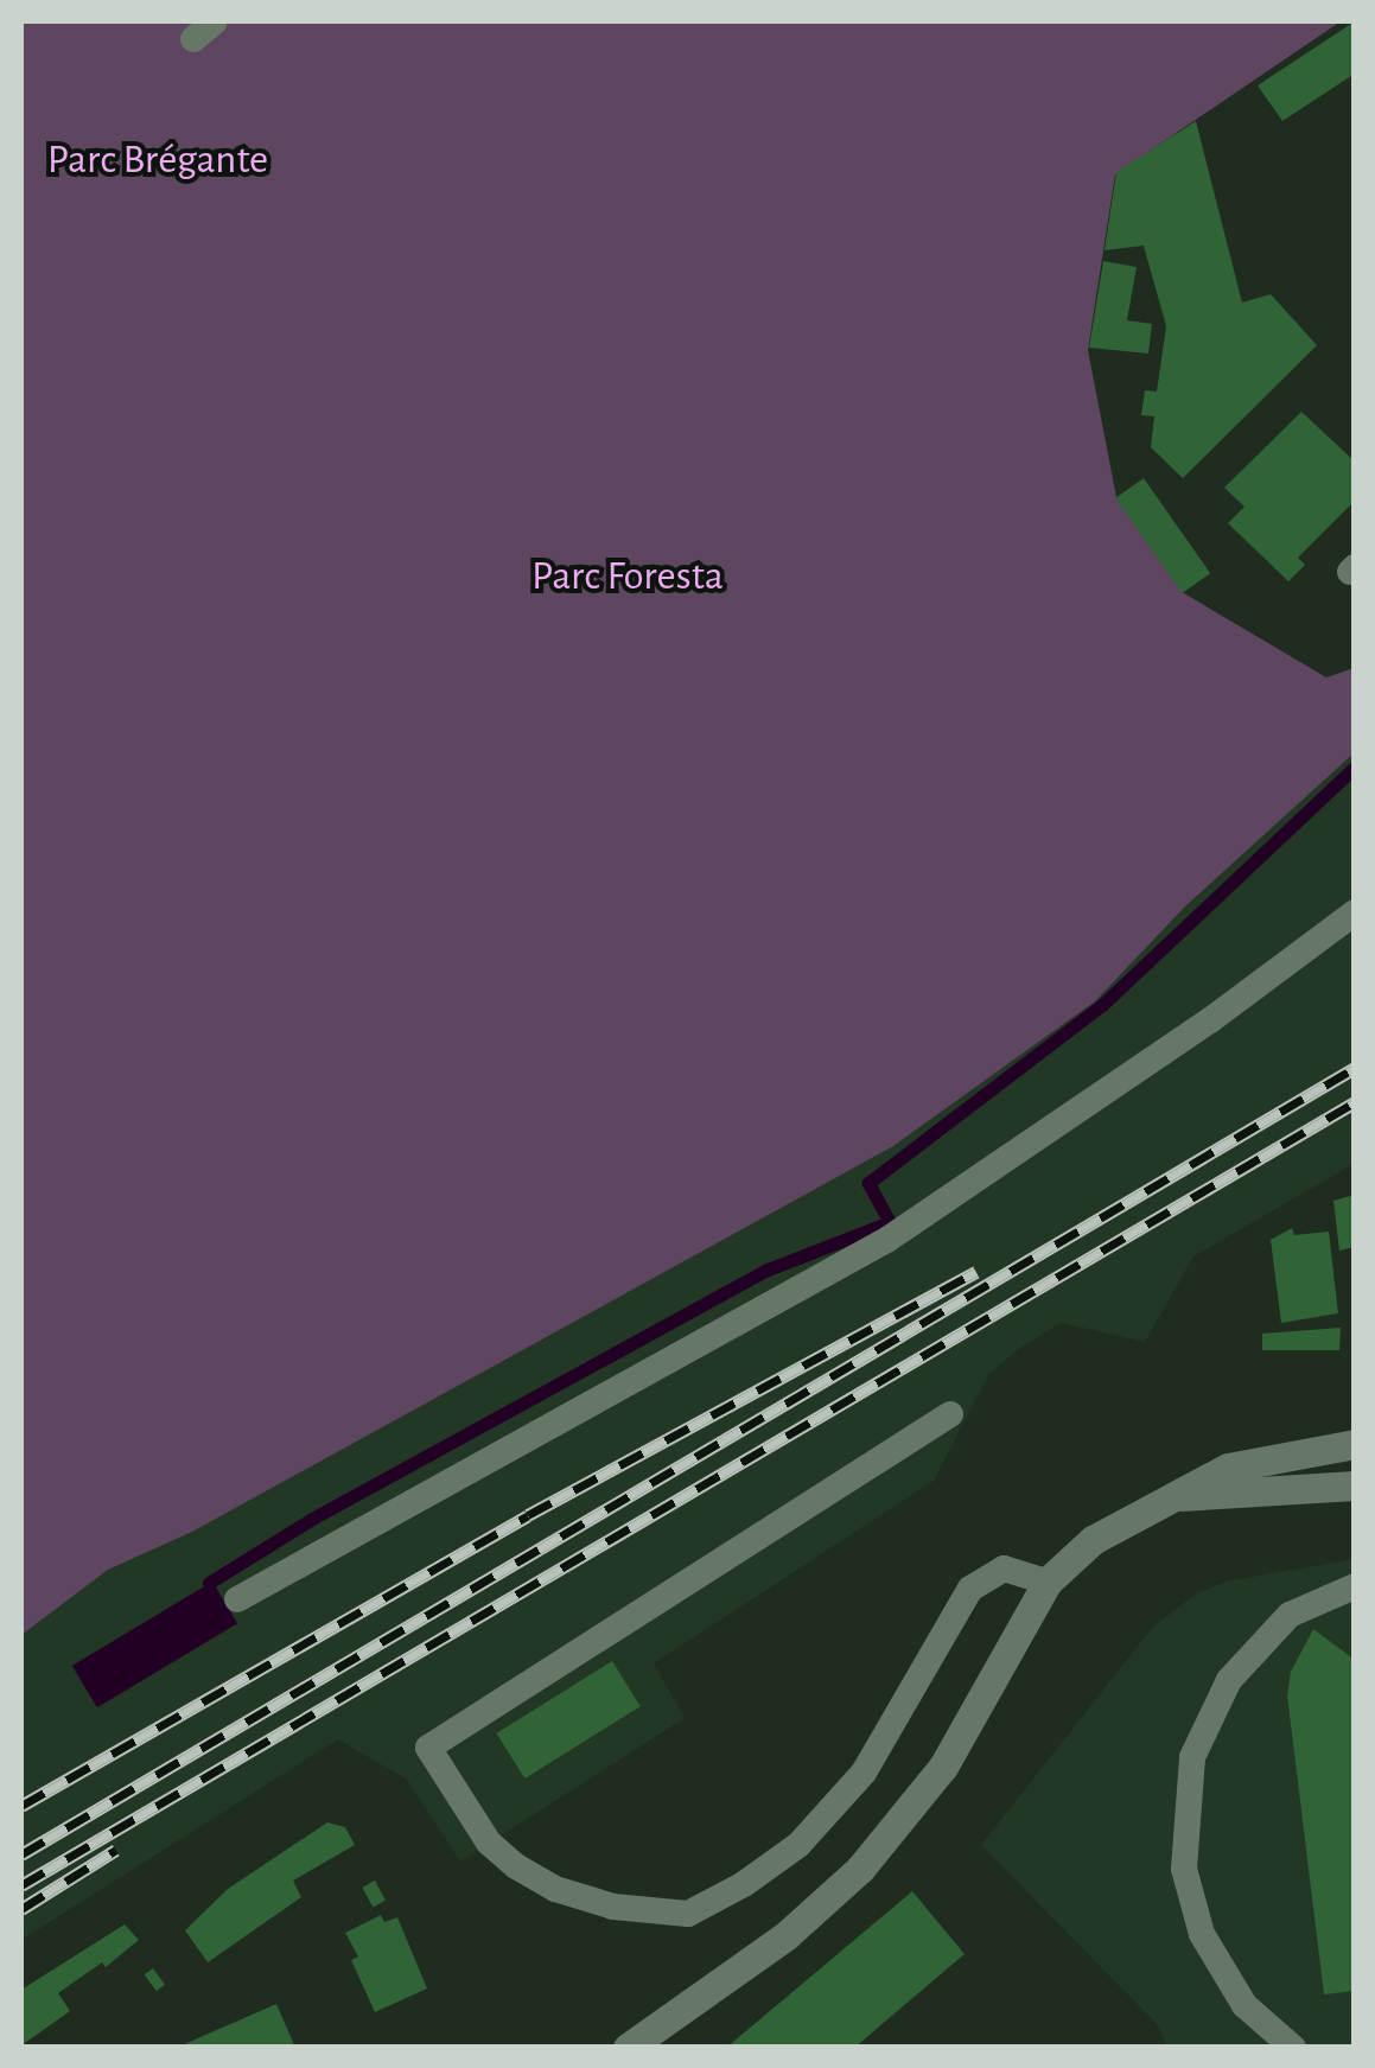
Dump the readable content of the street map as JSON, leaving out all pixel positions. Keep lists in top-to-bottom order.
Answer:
{
  "parks": ["Parc Brégante", "Parc Foresta"]
}
